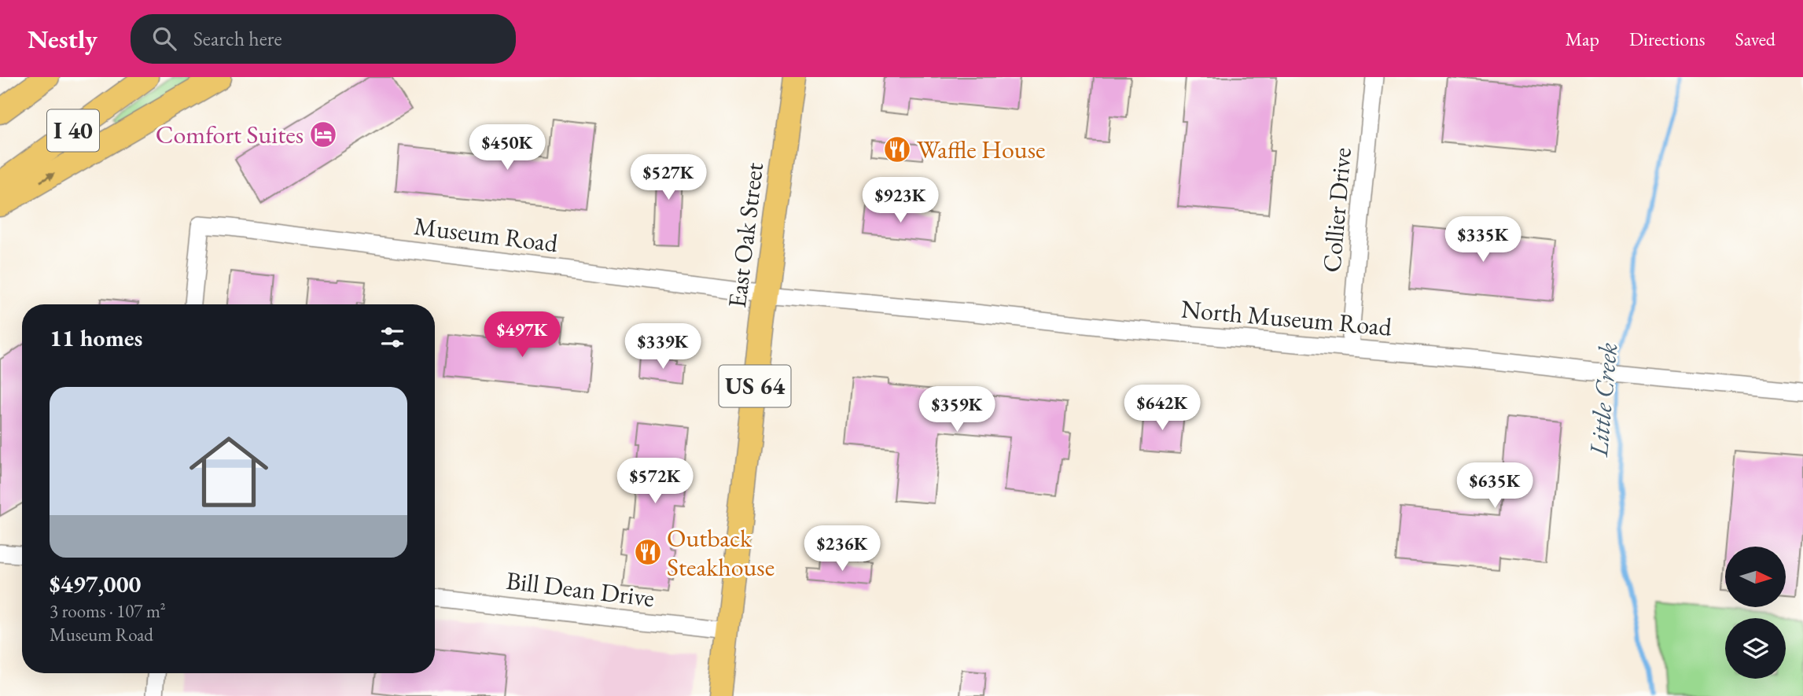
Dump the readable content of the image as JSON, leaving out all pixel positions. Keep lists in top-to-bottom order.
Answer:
{
  "streets": {
    "highway": ["I 40", "East Oak Street", "US 64"],
    "street": [
      "Collier Drive",
      "Museum Road",
      "North Museum Road",
      "Bill Dean Drive"
    ]
  },
  "crossings": [
    ["Collier Drive", "North Museum Road"],
    ["Museum Road", "East Oak Street"],
    ["Museum Road", "North Museum Road"],
    ["East Oak Street", "North Museum Road"],
    ["East Oak Street", "Bill Dean Drive"]
  ],
  "water": ["Little Creek"],
  "places": {
    "hotel": ["Comfort Suites"],
    "restaurant": ["Waffle House", "Outback Steakhouse"]
  },
  "north": "right",
  "page": {
    "header": "Nestly",
    "search": "Search here",
    "nav": ["Map", "Directions", "Saved"],
    "price": [
      "$450K",
      "$527K",
      "$923K",
      "$335K",
      "$497K",
      "$339K",
      "$642K",
      "$359K",
      "$572K",
      "$635K",
      "$236K"
    ],
    "heading": "11 homes",
    "list": [
      {
        "name": "$497,000",
        "note": "3 rooms · 107 m² · Museum Road"
      }
    ]
  }
}
